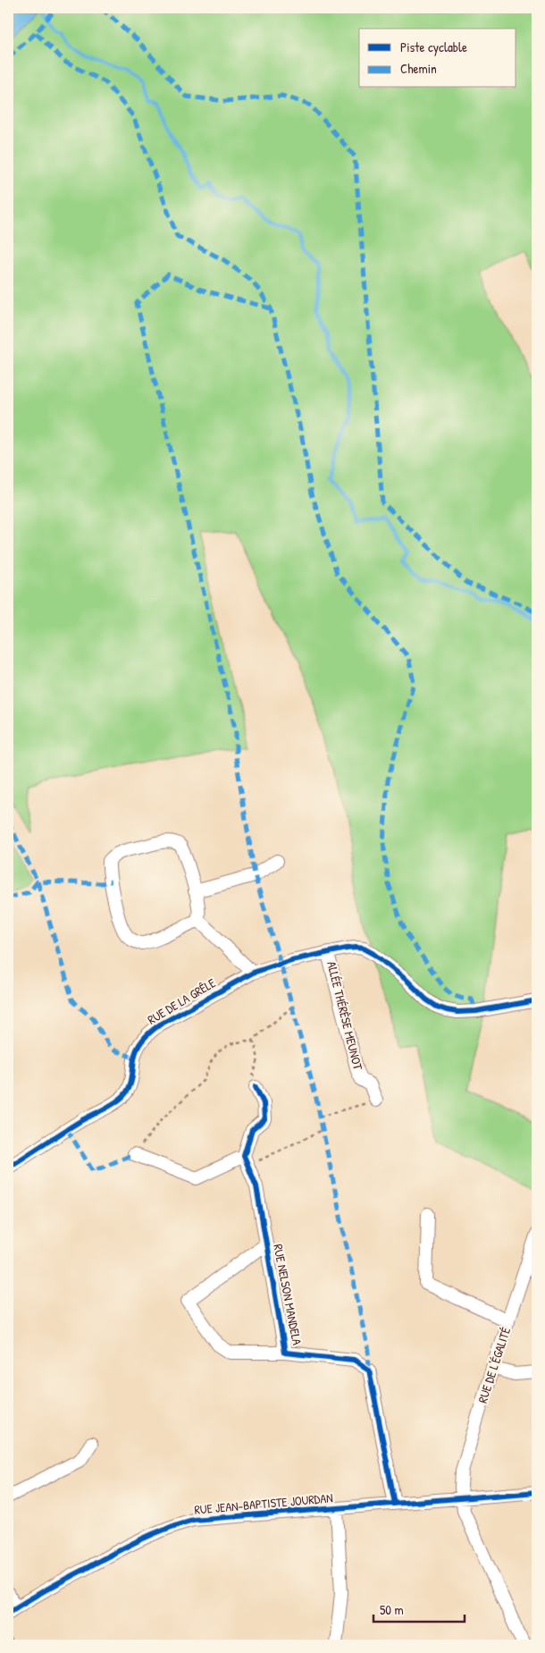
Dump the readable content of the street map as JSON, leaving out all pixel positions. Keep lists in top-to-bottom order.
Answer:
{
  "streets": {
    "street": [
      "RUE DE LA GRÊLE",
      "ALLÉE THÉRÈSE MEUNOT",
      "RUE NELSON MANDELA",
      "RUE DE L'ÉGALITÉ",
      "RUE JEAN-BAPTISTE JOURDAN"
    ]
  },
  "crossings": [
    ["RUE DE LA GRÊLE", "ALLÉE THÉRÈSE MEUNOT"],
    ["RUE NELSON MANDELA", "RUE JEAN-BAPTISTE JOURDAN"],
    ["RUE DE L'ÉGALITÉ", "RUE JEAN-BAPTISTE JOURDAN"]
  ],
  "legend": ["Piste cyclable", "Chemin"],
  "scale_bar": "50 m"
}
